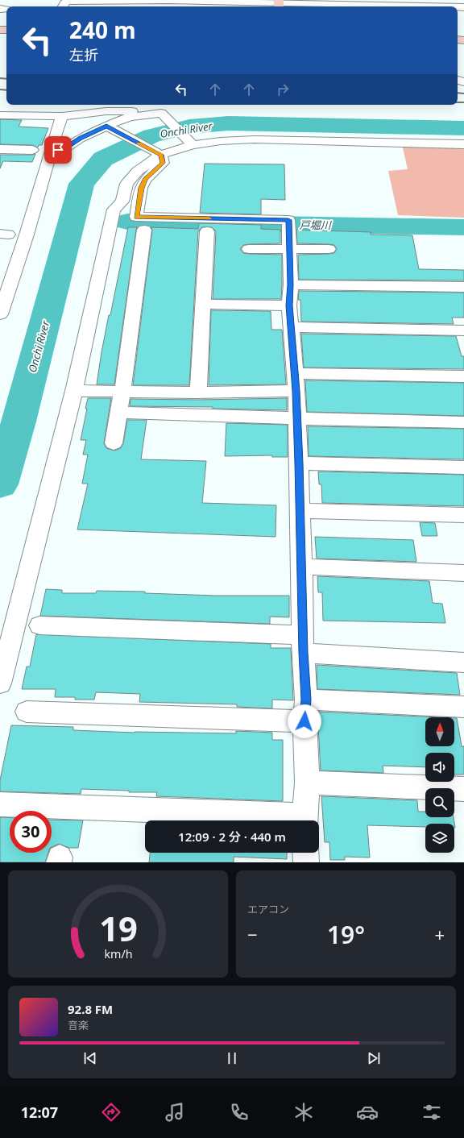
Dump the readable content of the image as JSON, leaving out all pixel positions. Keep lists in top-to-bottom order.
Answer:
{
  "water": ["Onchi River", "戸堀川"],
  "north": "top",
  "page": {
    "turn": ["240 m", "左折"],
    "limit": "30",
    "trip": "12:09 · 2 分 · 440 m",
    "tile": "エアコン",
    "heat": ["−", "19°", "+"],
    "song": ["92.8 FM", "音楽"],
    "tabs": "12:07",
    "gauge": ["19", "km/h"]
  }
}
